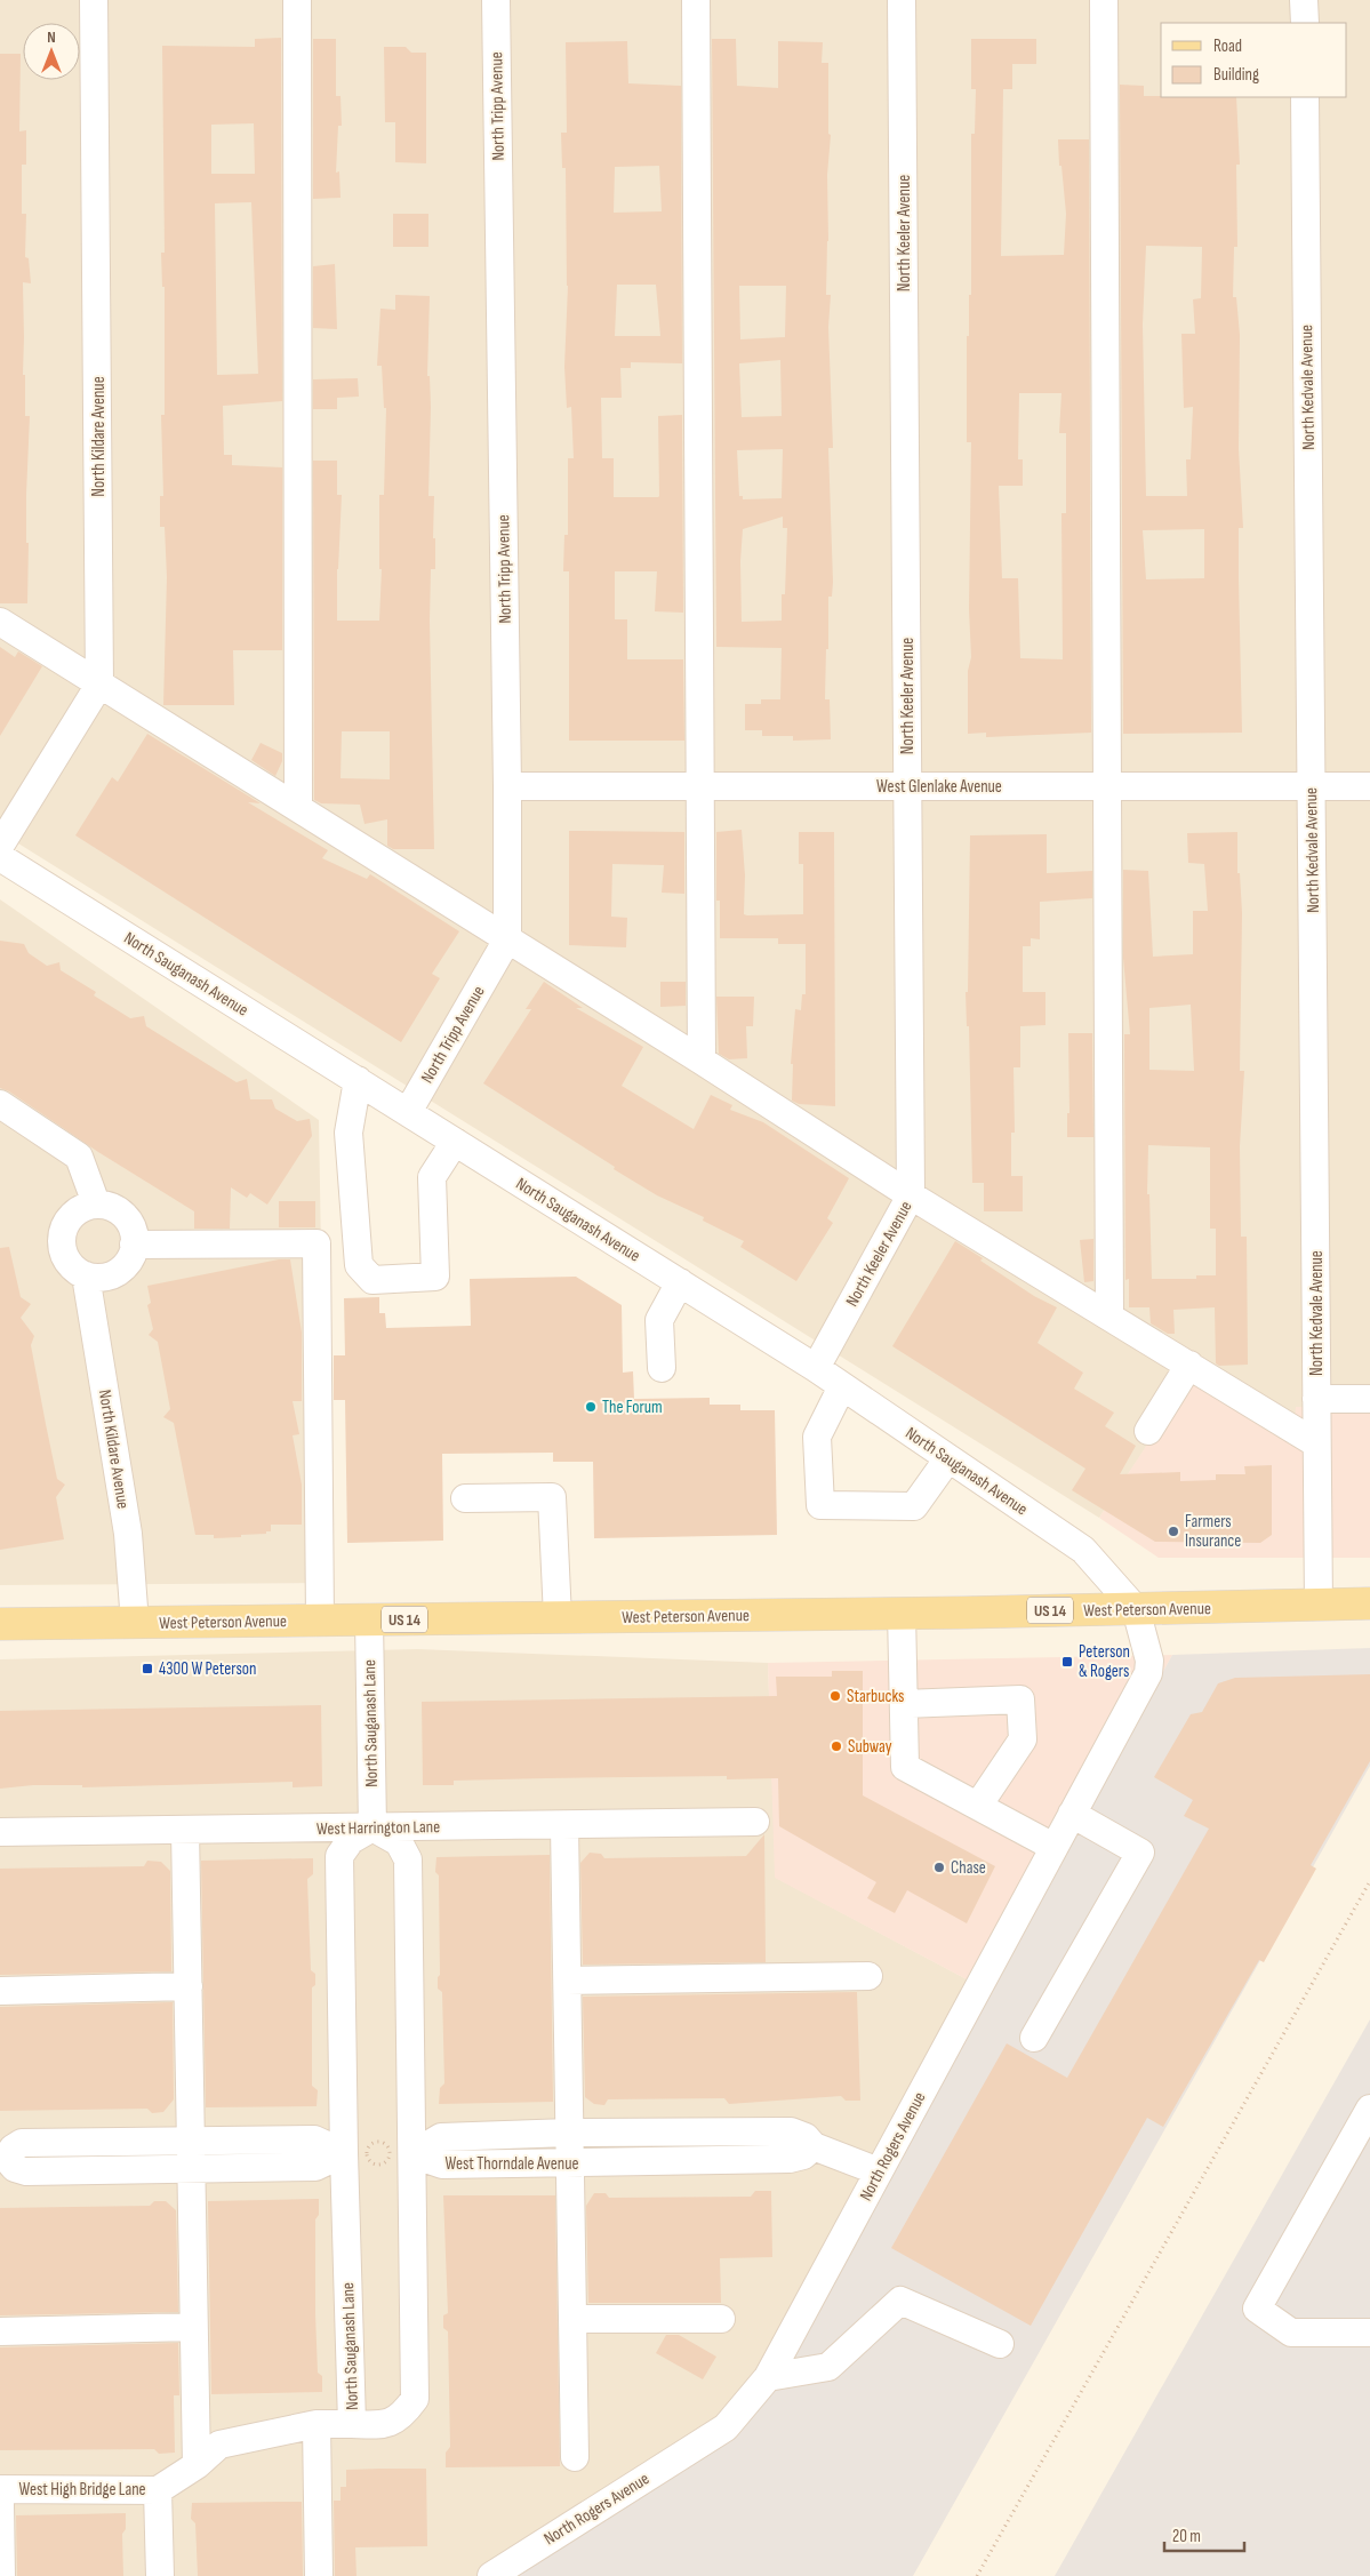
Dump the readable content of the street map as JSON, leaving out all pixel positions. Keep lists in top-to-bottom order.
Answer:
{
  "streets": {
    "main road": ["West Peterson Avenue", "US 14"],
    "street": [
      "North Tripp Avenue",
      "North Keeler Avenue",
      "North Kedvale Avenue",
      "North Kildare Avenue",
      "West Glenlake Avenue",
      "North Sauganash Avenue",
      "North Sauganash Lane",
      "West Harrington Lane",
      "North Rogers Avenue",
      "West Thorndale Avenue",
      "West High Bridge Lane"
    ]
  },
  "crossings": [
    ["North Tripp Avenue", "West Glenlake Avenue"],
    ["North Tripp Avenue", "North Sauganash Avenue"],
    ["North Keeler Avenue", "West Glenlake Avenue"],
    ["North Keeler Avenue", "North Sauganash Avenue"],
    ["North Kedvale Avenue", "West Glenlake Avenue"],
    ["North Kedvale Avenue", "West Peterson Avenue"],
    ["North Kildare Avenue", "West Peterson Avenue"],
    ["North Sauganash Avenue", "West Peterson Avenue"],
    ["North Sauganash Avenue", "North Rogers Avenue"],
    ["West Peterson Avenue", "North Sauganash Lane"],
    ["West Peterson Avenue", "North Rogers Avenue"],
    ["North Sauganash Lane", "West Harrington Lane"],
    ["North Sauganash Lane", "West Thorndale Avenue"],
    ["North Sauganash Lane", "West High Bridge Lane"],
    ["North Rogers Avenue", "West Thorndale Avenue"]
  ],
  "places": {
    "other": [
      "The Forum",
      "Farmers Insurance",
      "Starbucks",
      "Subway",
      "Chase"
    ],
    "transit": ["Peterson & Rogers", "4300 W Peterson"]
  },
  "legend": ["Road", "Building"],
  "scale_bar": "20 m",
  "north": "top"
}
